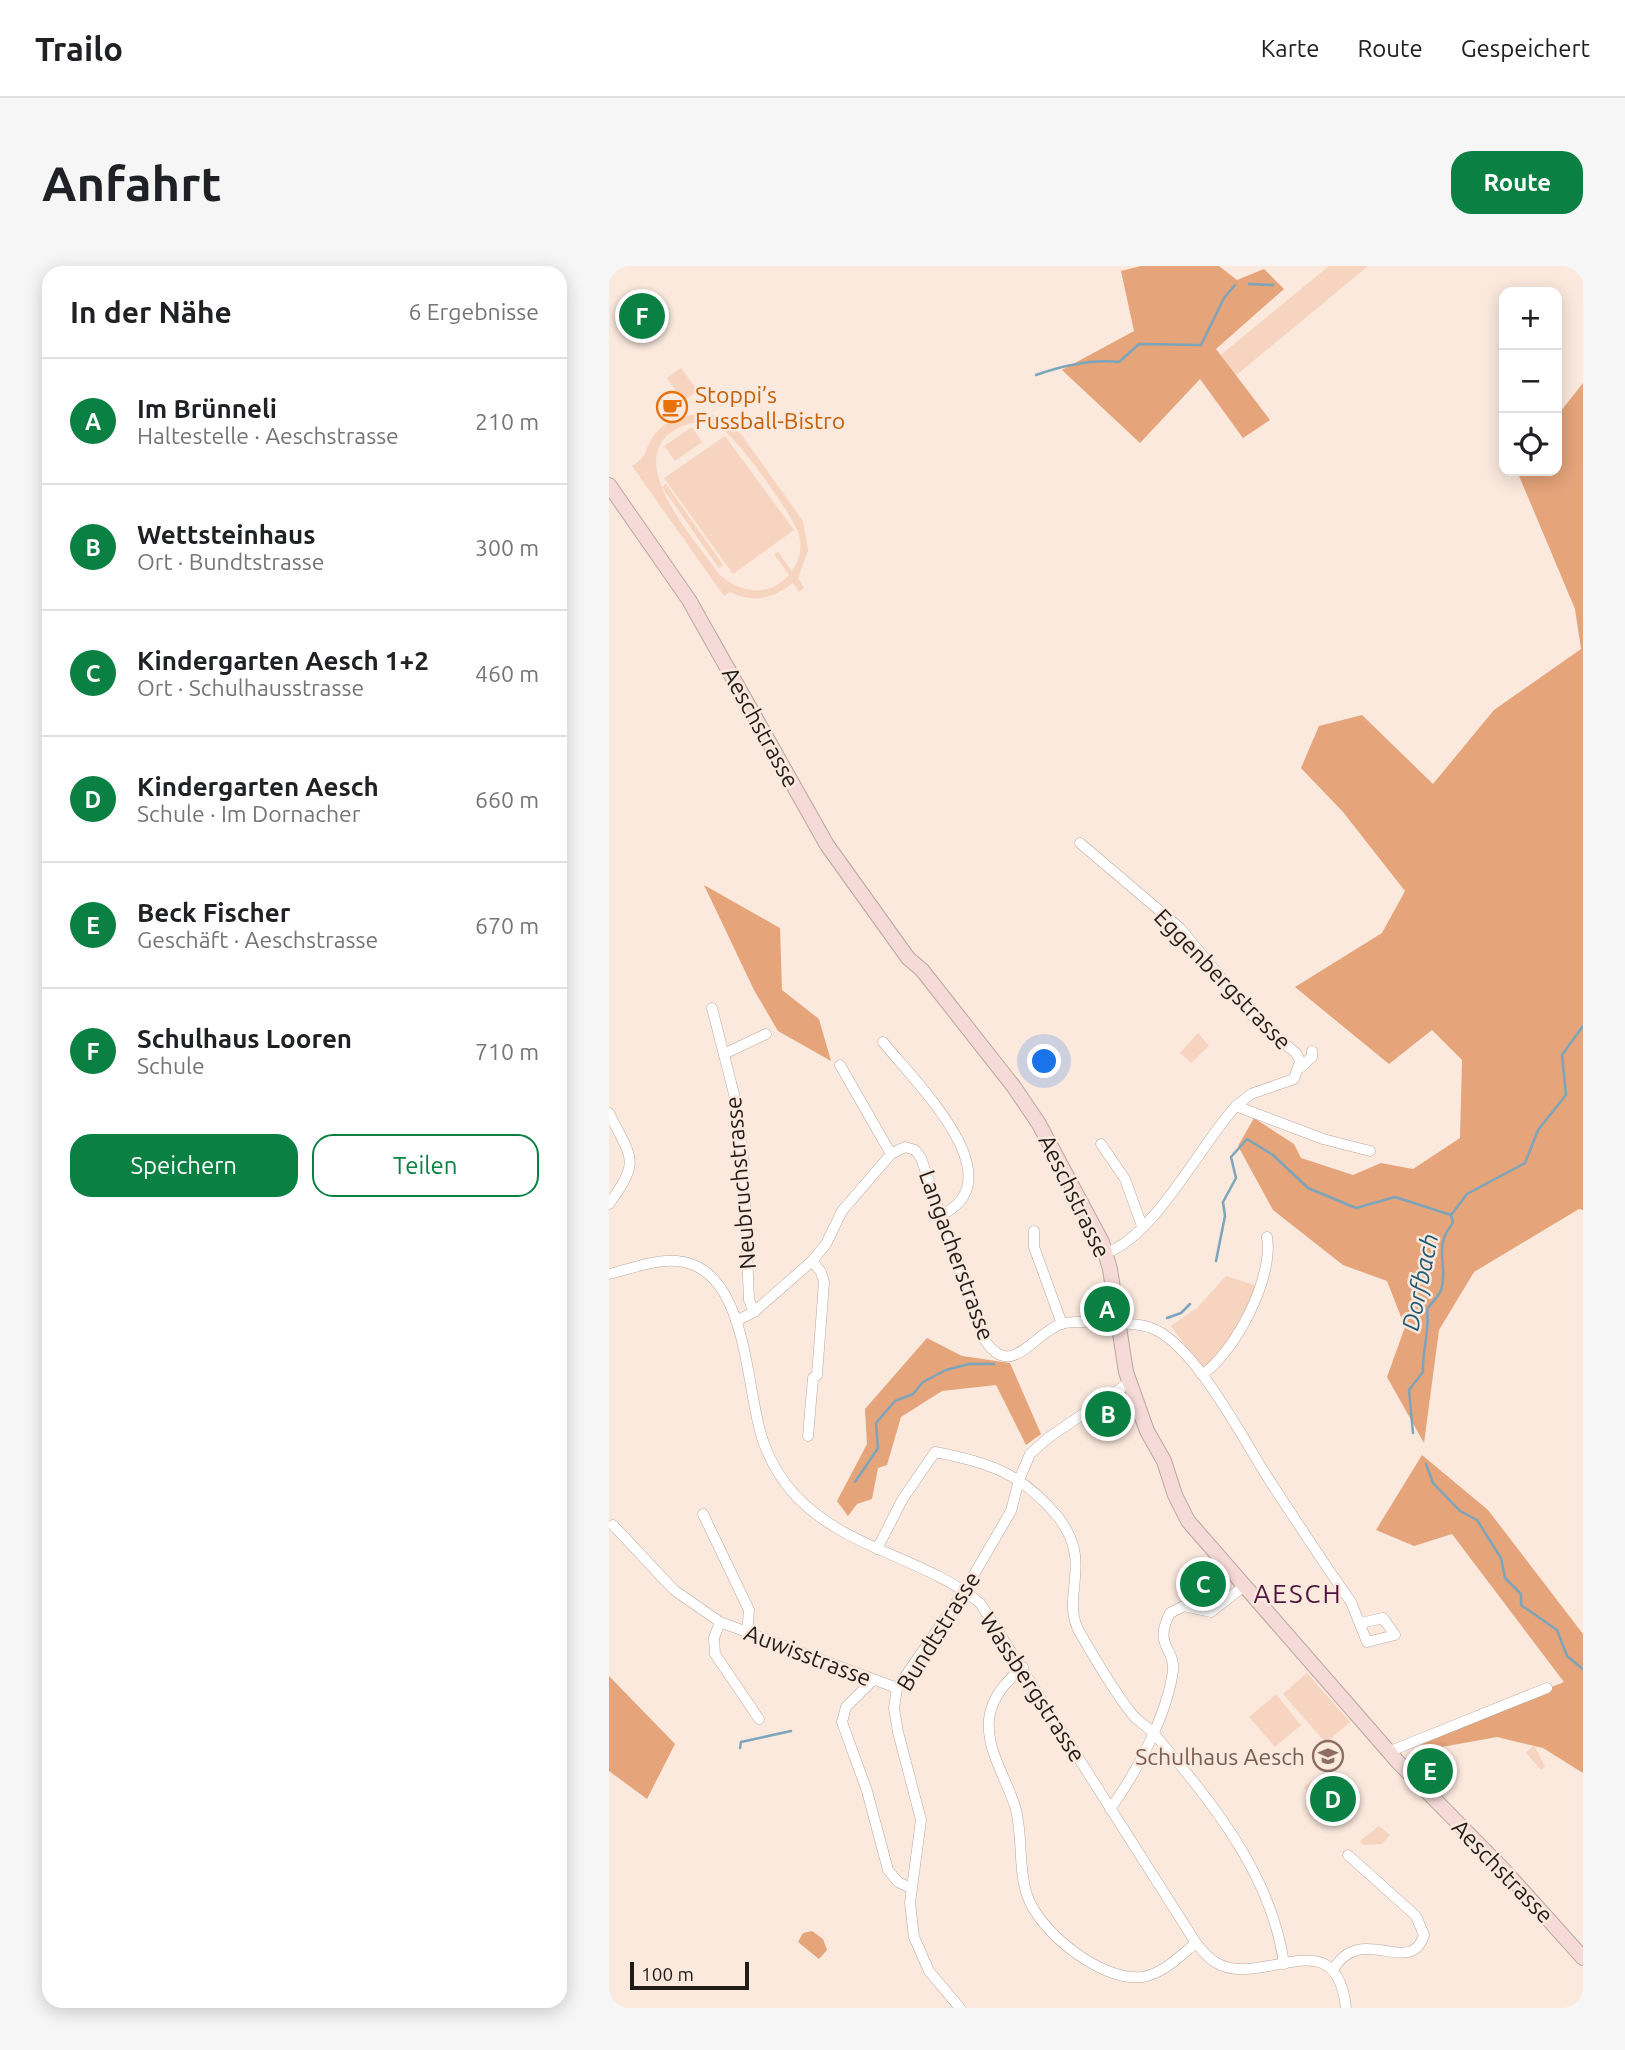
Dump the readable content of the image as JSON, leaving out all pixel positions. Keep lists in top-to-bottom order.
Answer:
{
  "streets": {
    "main road": ["Aeschstrasse"],
    "street": [
      "Eggenbergstrasse",
      "Neubruchstrasse",
      "Langacherstrasse",
      "Bundtstrasse",
      "Auwisstrasse",
      "Wassbergstrasse"
    ]
  },
  "crossings": [
    ["Aeschstrasse", "Bundtstrasse"],
    ["Neubruchstrasse", "Langacherstrasse"],
    ["Langacherstrasse", "Wassbergstrasse"],
    ["Bundtstrasse", "Auwisstrasse"],
    ["Bundtstrasse", "Wassbergstrasse"]
  ],
  "districts": ["AESCH"],
  "water": ["Dorfbach"],
  "places": {
    "cafe": ["Stoppi’s Fussball-Bistro"],
    "school or university": ["Schulhaus Aesch"]
  },
  "scale_bar": "100 m",
  "page": {
    "header": "Trailo",
    "nav": ["Karte", "Route", "Gespeichert"],
    "buttons": [
      "Route",
      ["Speichern", "Teilen"]
    ],
    "title": "Anfahrt",
    "heading": ["In der Nähe", "6 Ergebnisse"],
    "map_buttons": ["+", "−"],
    "pins": [
      "F",
      "A",
      "B",
      "C",
      "E",
      "D"
    ],
    "list": [
      {
        "mark": "A",
        "name": "Im Brünneli",
        "note": "Haltestelle · Aeschstrasse",
        "value": "210 m"
      },
      {
        "mark": "B",
        "name": "Wettsteinhaus",
        "note": "Ort · Bundtstrasse",
        "value": "300 m"
      },
      {
        "mark": "C",
        "name": "Kindergarten Aesch 1+2",
        "note": "Ort · Schulhausstrasse",
        "value": "460 m"
      },
      {
        "mark": "D",
        "name": "Kindergarten Aesch",
        "note": "Schule · Im Dornacher",
        "value": "660 m"
      },
      {
        "mark": "E",
        "name": "Beck Fischer",
        "note": "Geschäft · Aeschstrasse",
        "value": "670 m"
      },
      {
        "mark": "F",
        "name": "Schulhaus Looren",
        "note": "Schule",
        "value": "710 m"
      }
    ],
    "scale": "100 m"
  }
}
